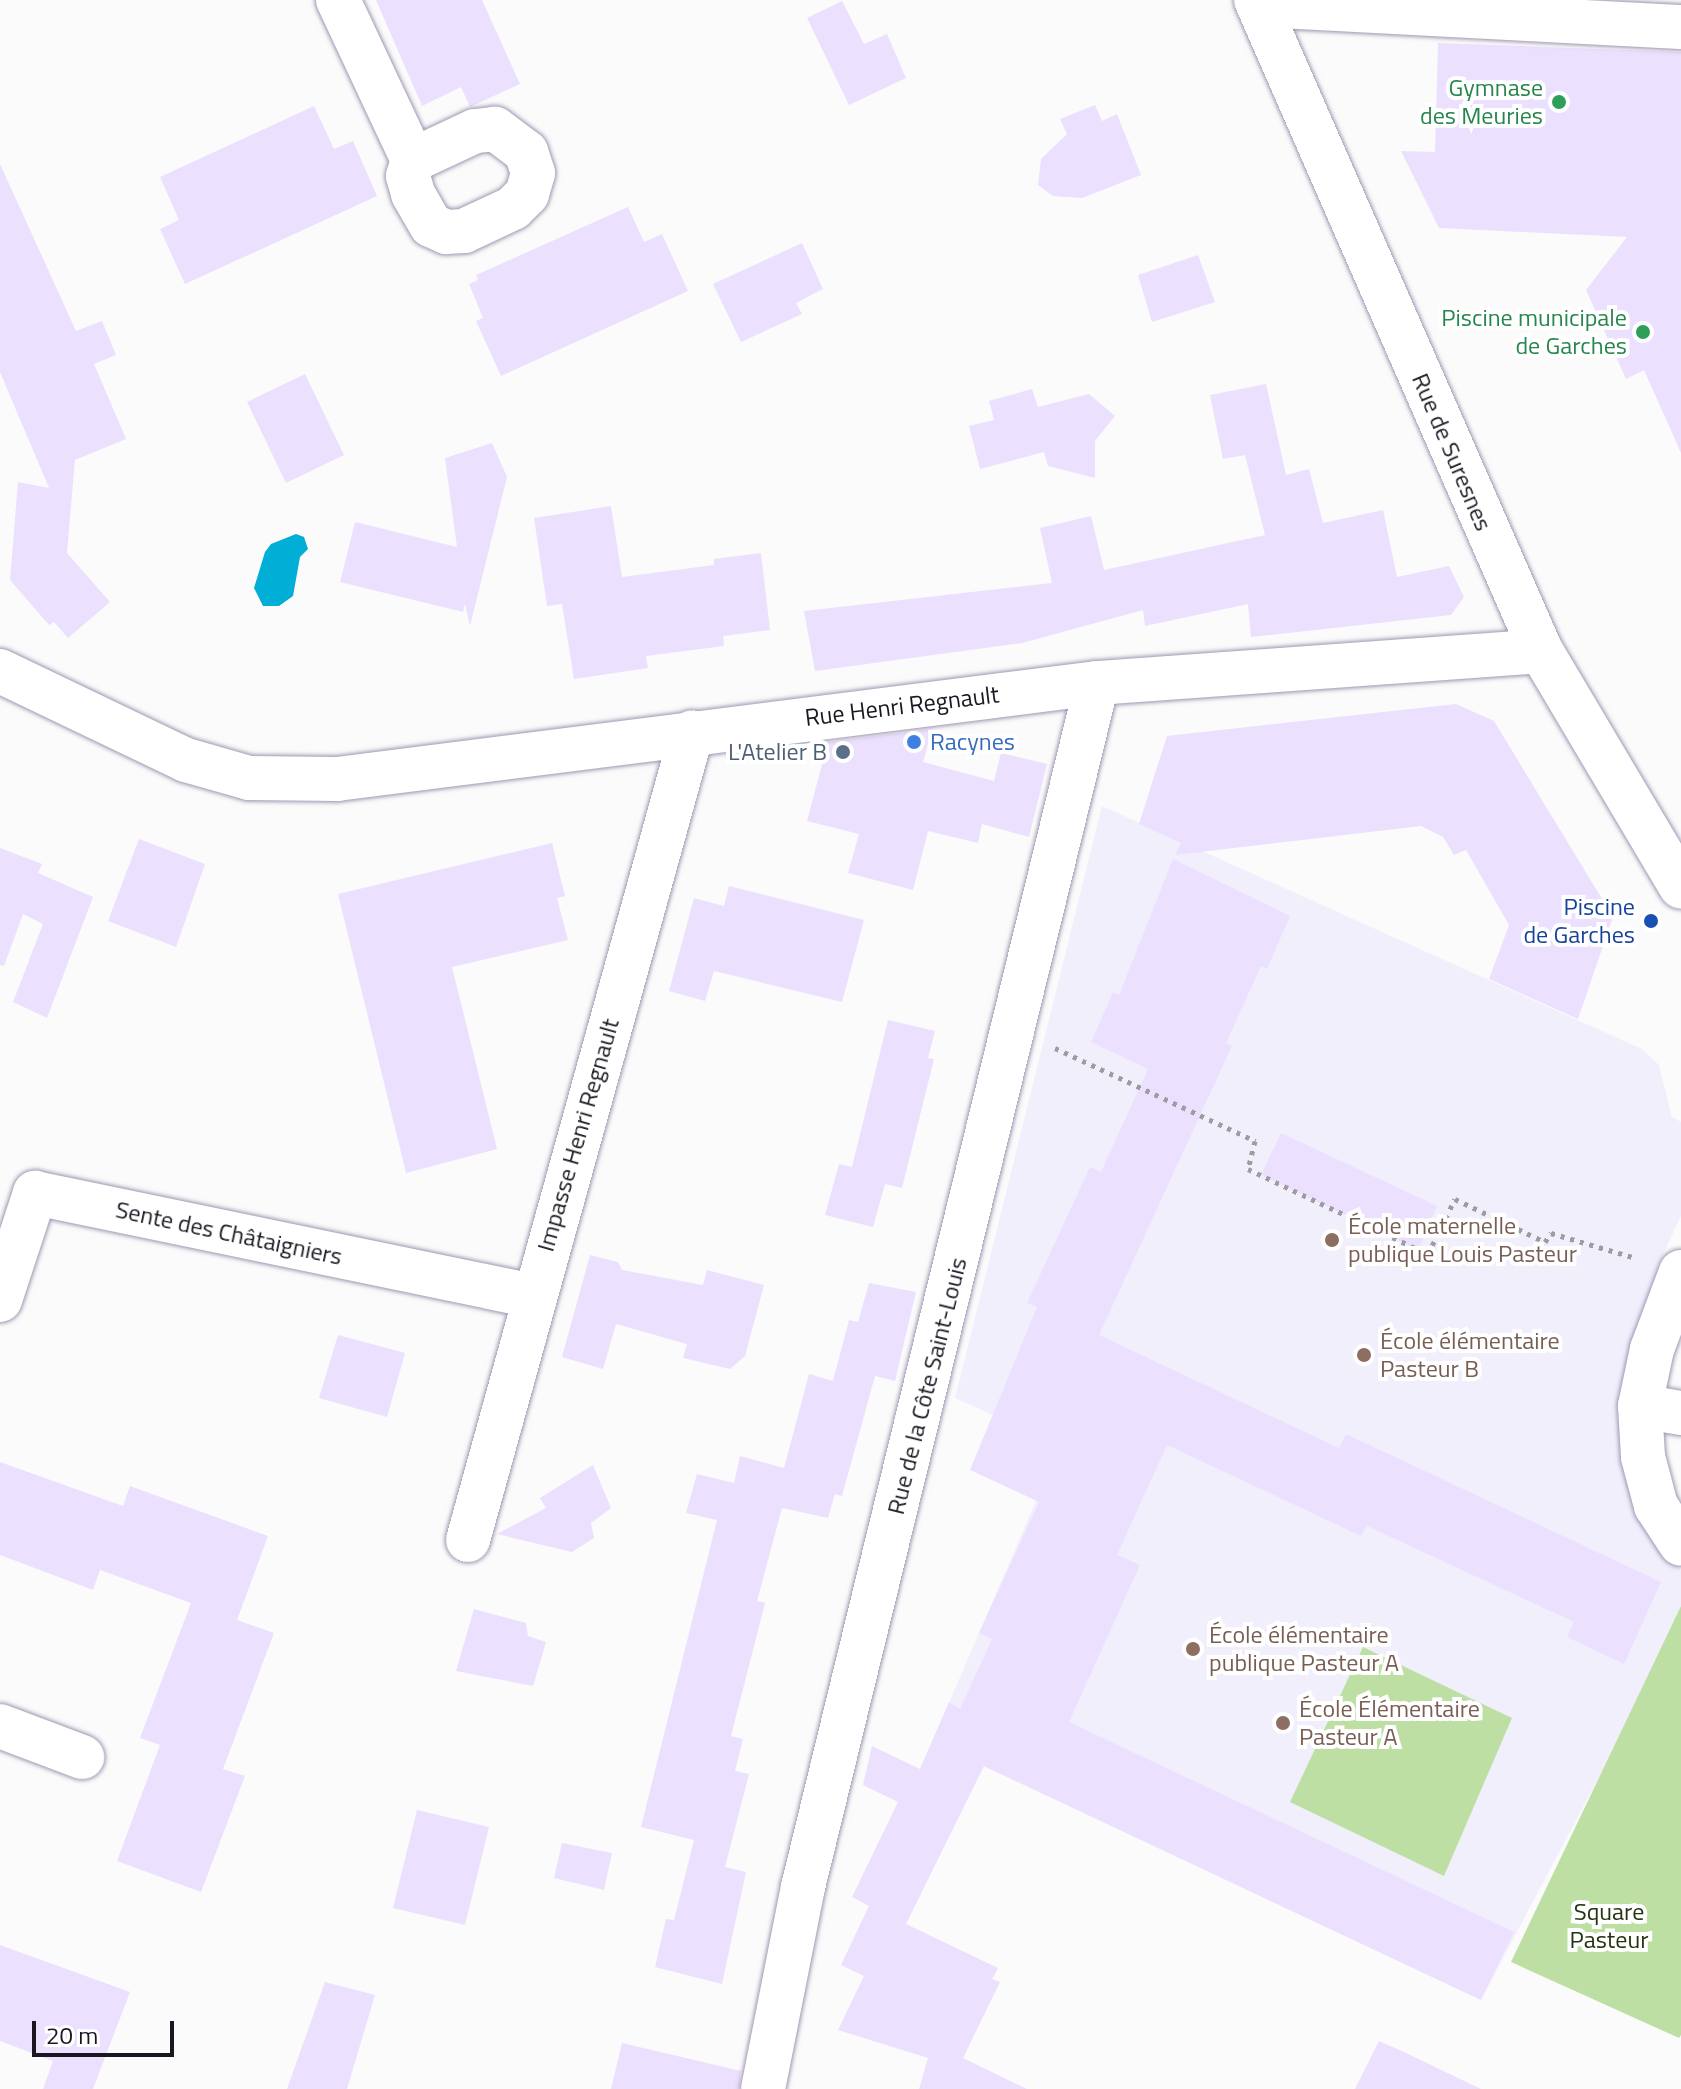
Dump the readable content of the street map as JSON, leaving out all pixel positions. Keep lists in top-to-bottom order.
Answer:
{
  "streets": {
    "street": [
      "Rue de Suresnes",
      "Rue Henri Regnault",
      "Impasse Henri Regnault",
      "Sente des Châtaigniers",
      "Rue de la Côte Saint-Louis"
    ]
  },
  "crossings": [
    ["Rue de Suresnes", "Rue Henri Regnault"],
    ["Rue Henri Regnault", "Impasse Henri Regnault"],
    ["Rue Henri Regnault", "Rue de la Côte Saint-Louis"],
    ["Impasse Henri Regnault", "Sente des Châtaigniers"]
  ],
  "parks": ["Square Pasteur"],
  "places": [
    "Gymnase des Meuries",
    "Piscine municipale de Garches",
    "Racynes",
    "L'Atelier B",
    "Piscine de Garches",
    "École maternelle publique Louis Pasteur",
    "École élémentaire Pasteur B",
    "École élémentaire publique Pasteur A",
    "École Élémentaire Pasteur A"
  ],
  "scale_bar": "20 m"
}
